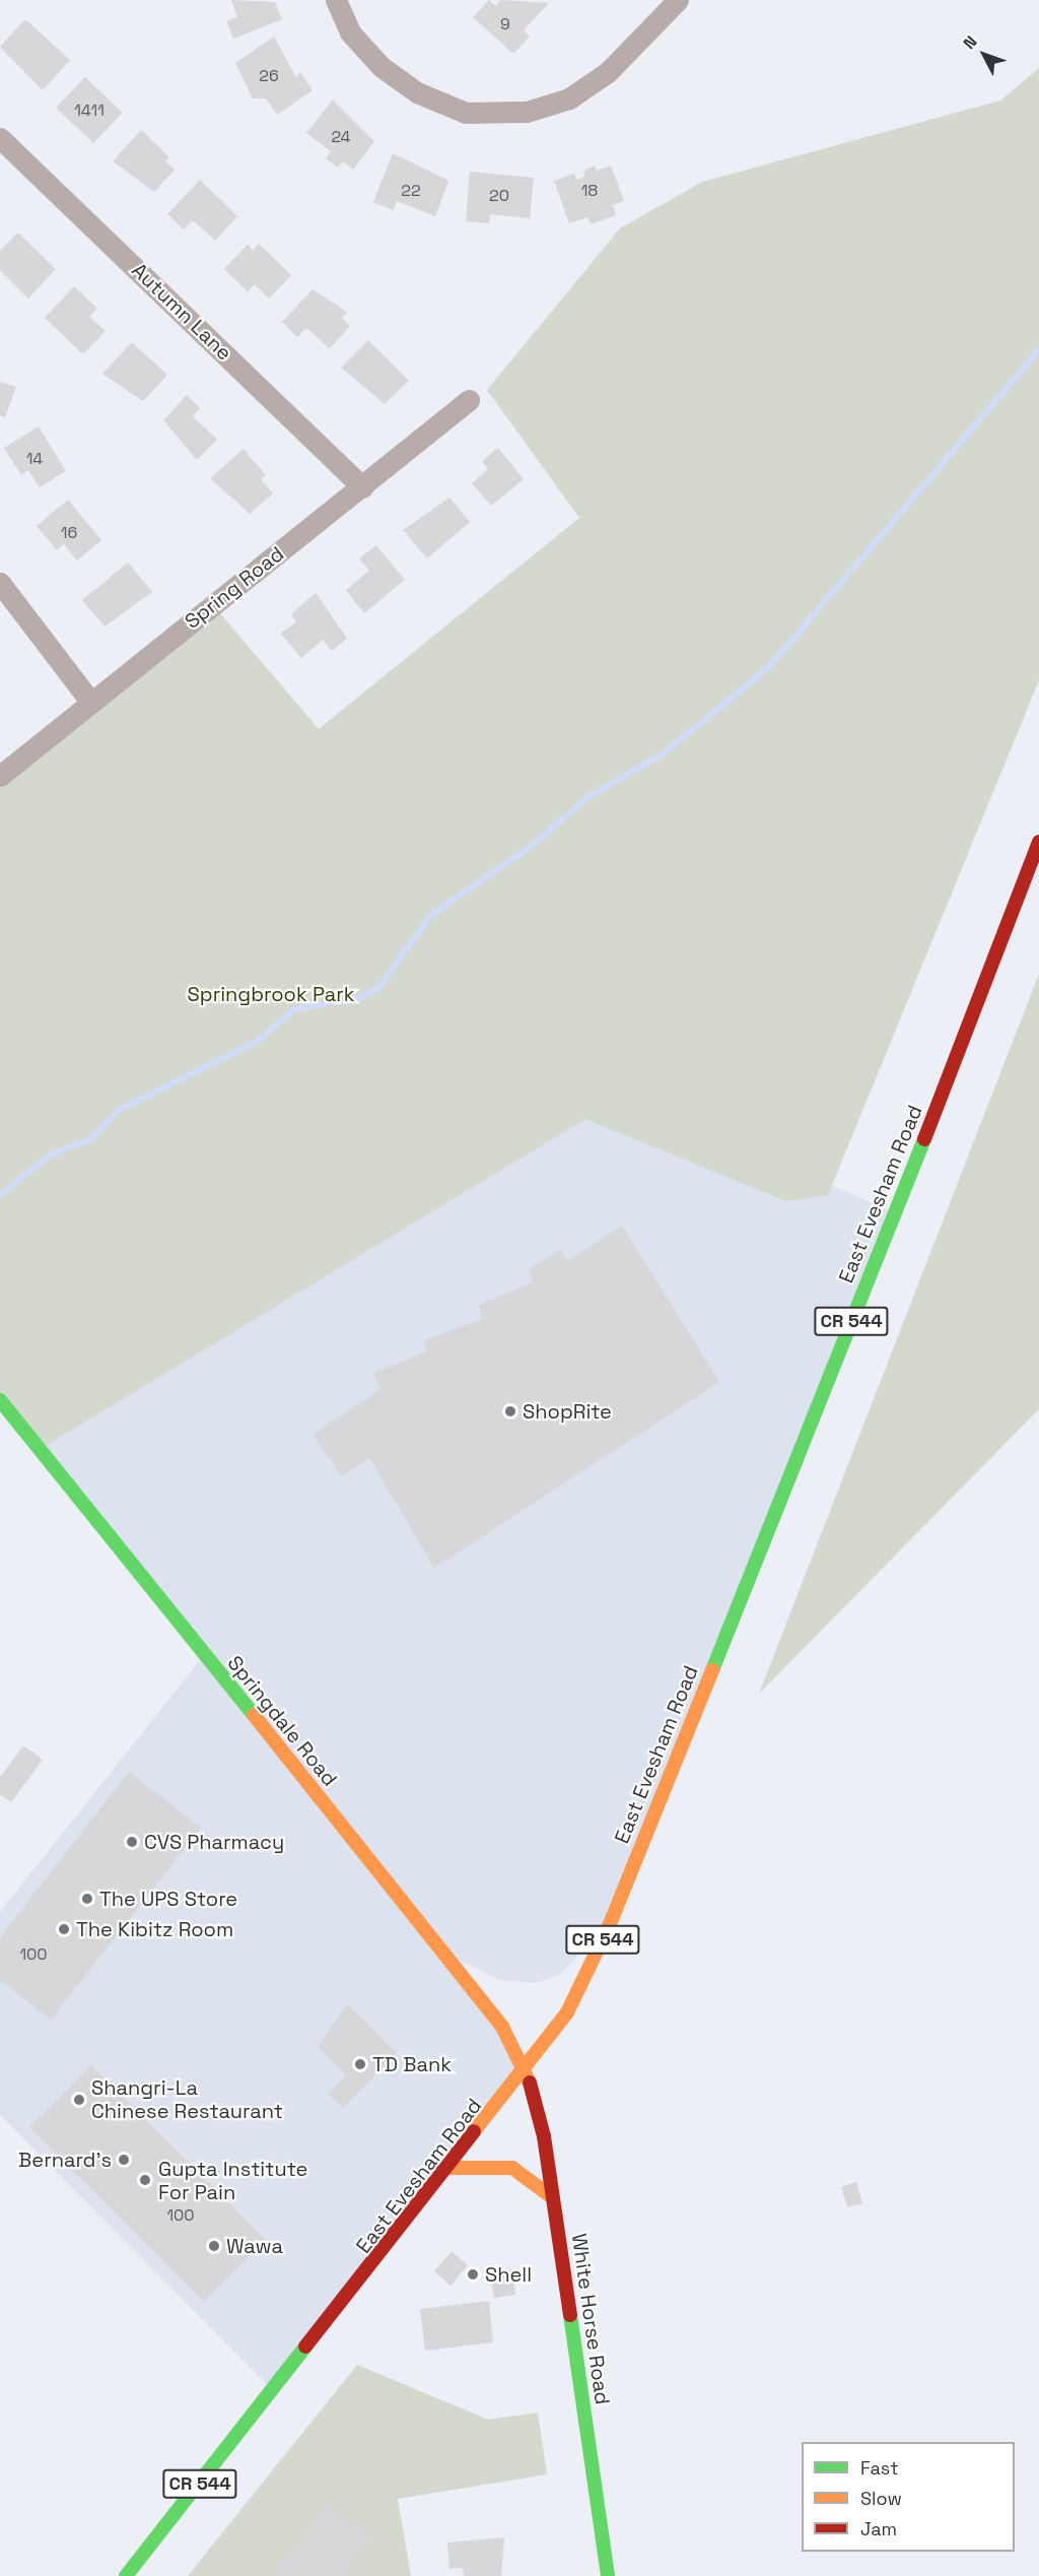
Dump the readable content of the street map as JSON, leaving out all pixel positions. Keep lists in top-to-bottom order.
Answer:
{
  "streets": {
    "main road": [
      "East Evesham Road",
      "CR 544",
      "Springdale Road",
      "White Horse Road"
    ],
    "street": ["Autumn Lane", "Spring Road"]
  },
  "crossings": [
    ["Autumn Lane", "Spring Road"],
    ["East Evesham Road", "Springdale Road"],
    ["East Evesham Road", "White Horse Road"],
    ["Springdale Road", "White Horse Road"]
  ],
  "parks": ["Springbrook Park"],
  "places": [
    "ShopRite",
    "CVS Pharmacy",
    "The UPS Store",
    "The Kibitz Room",
    "TD Bank",
    "Shangri-La Chinese Restaurant",
    "Bernard's",
    "Gupta Institute For Pain",
    "Wawa",
    "Shell"
  ],
  "house_numbers": [
    "9",
    "26",
    "1411",
    "24",
    "22",
    "18",
    "20",
    "14",
    "16",
    "100",
    "100"
  ],
  "legend": ["Fast", "Slow", "Jam"],
  "north": "top left"
}
